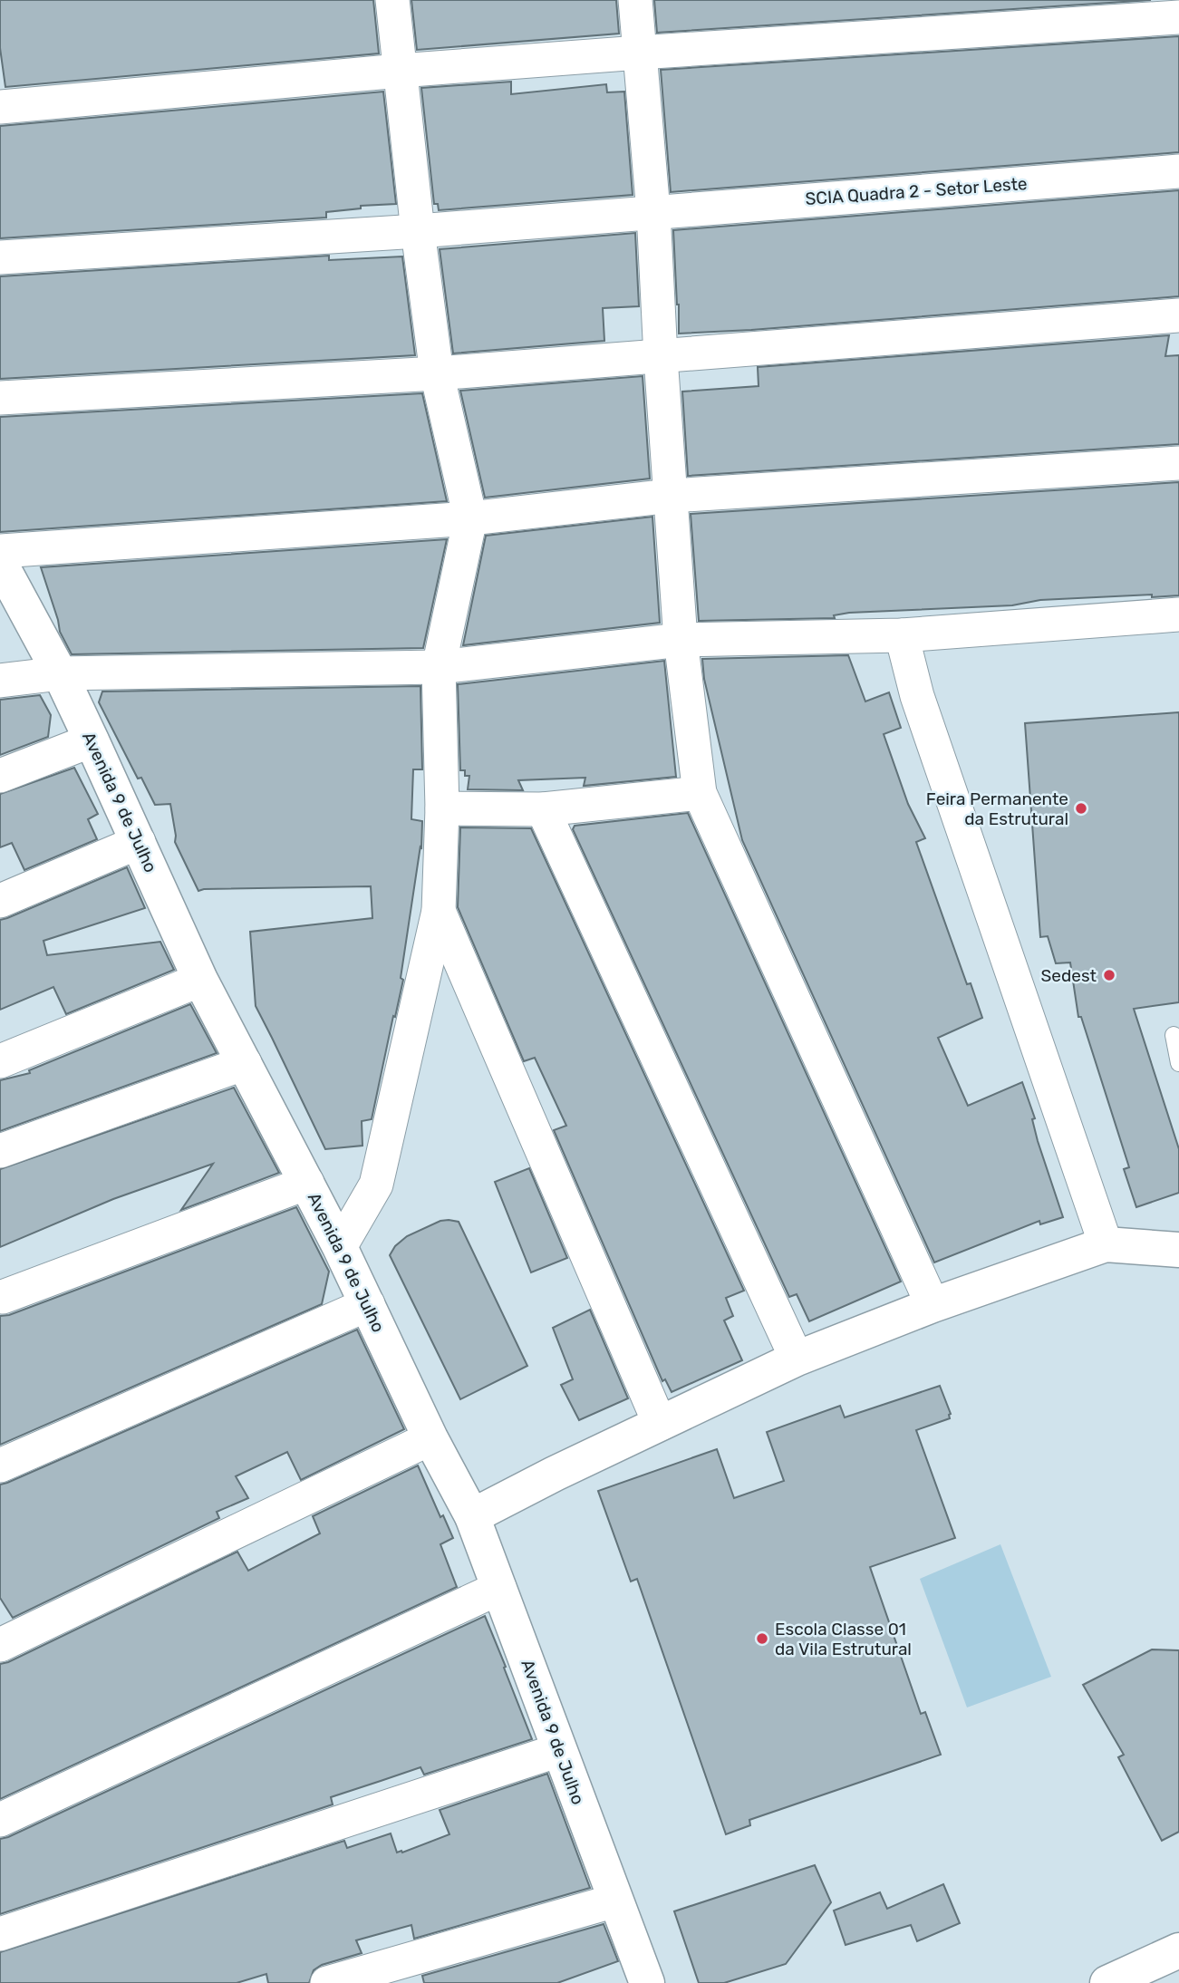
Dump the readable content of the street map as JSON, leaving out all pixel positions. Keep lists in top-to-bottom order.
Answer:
{
  "streets": {
    "street": ["SCIA Quadra 2 - Setor Leste", "Avenida 9 de Julho"]
  },
  "places": ["Feira Permanente da Estrutural", "Sedest", "Escola Classe 01 da Vila Estrutural"]
}
